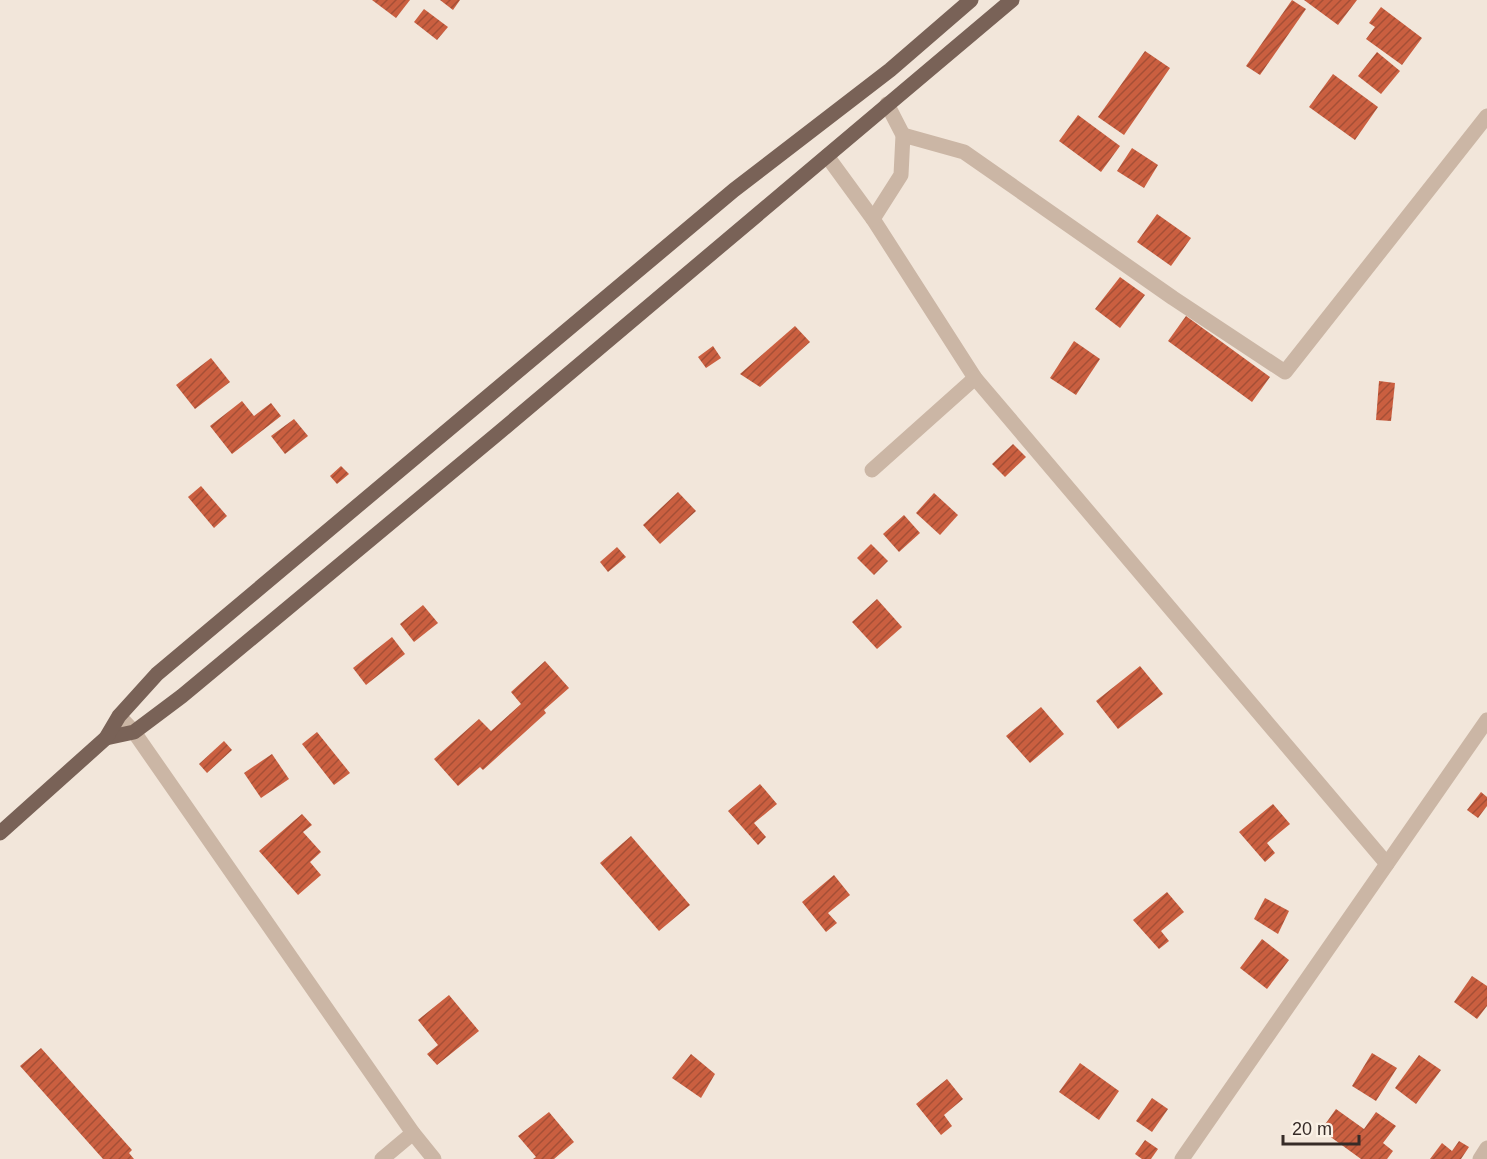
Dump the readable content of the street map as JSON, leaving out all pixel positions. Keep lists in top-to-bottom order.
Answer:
{
  "scale_bar": "20 m"
}
